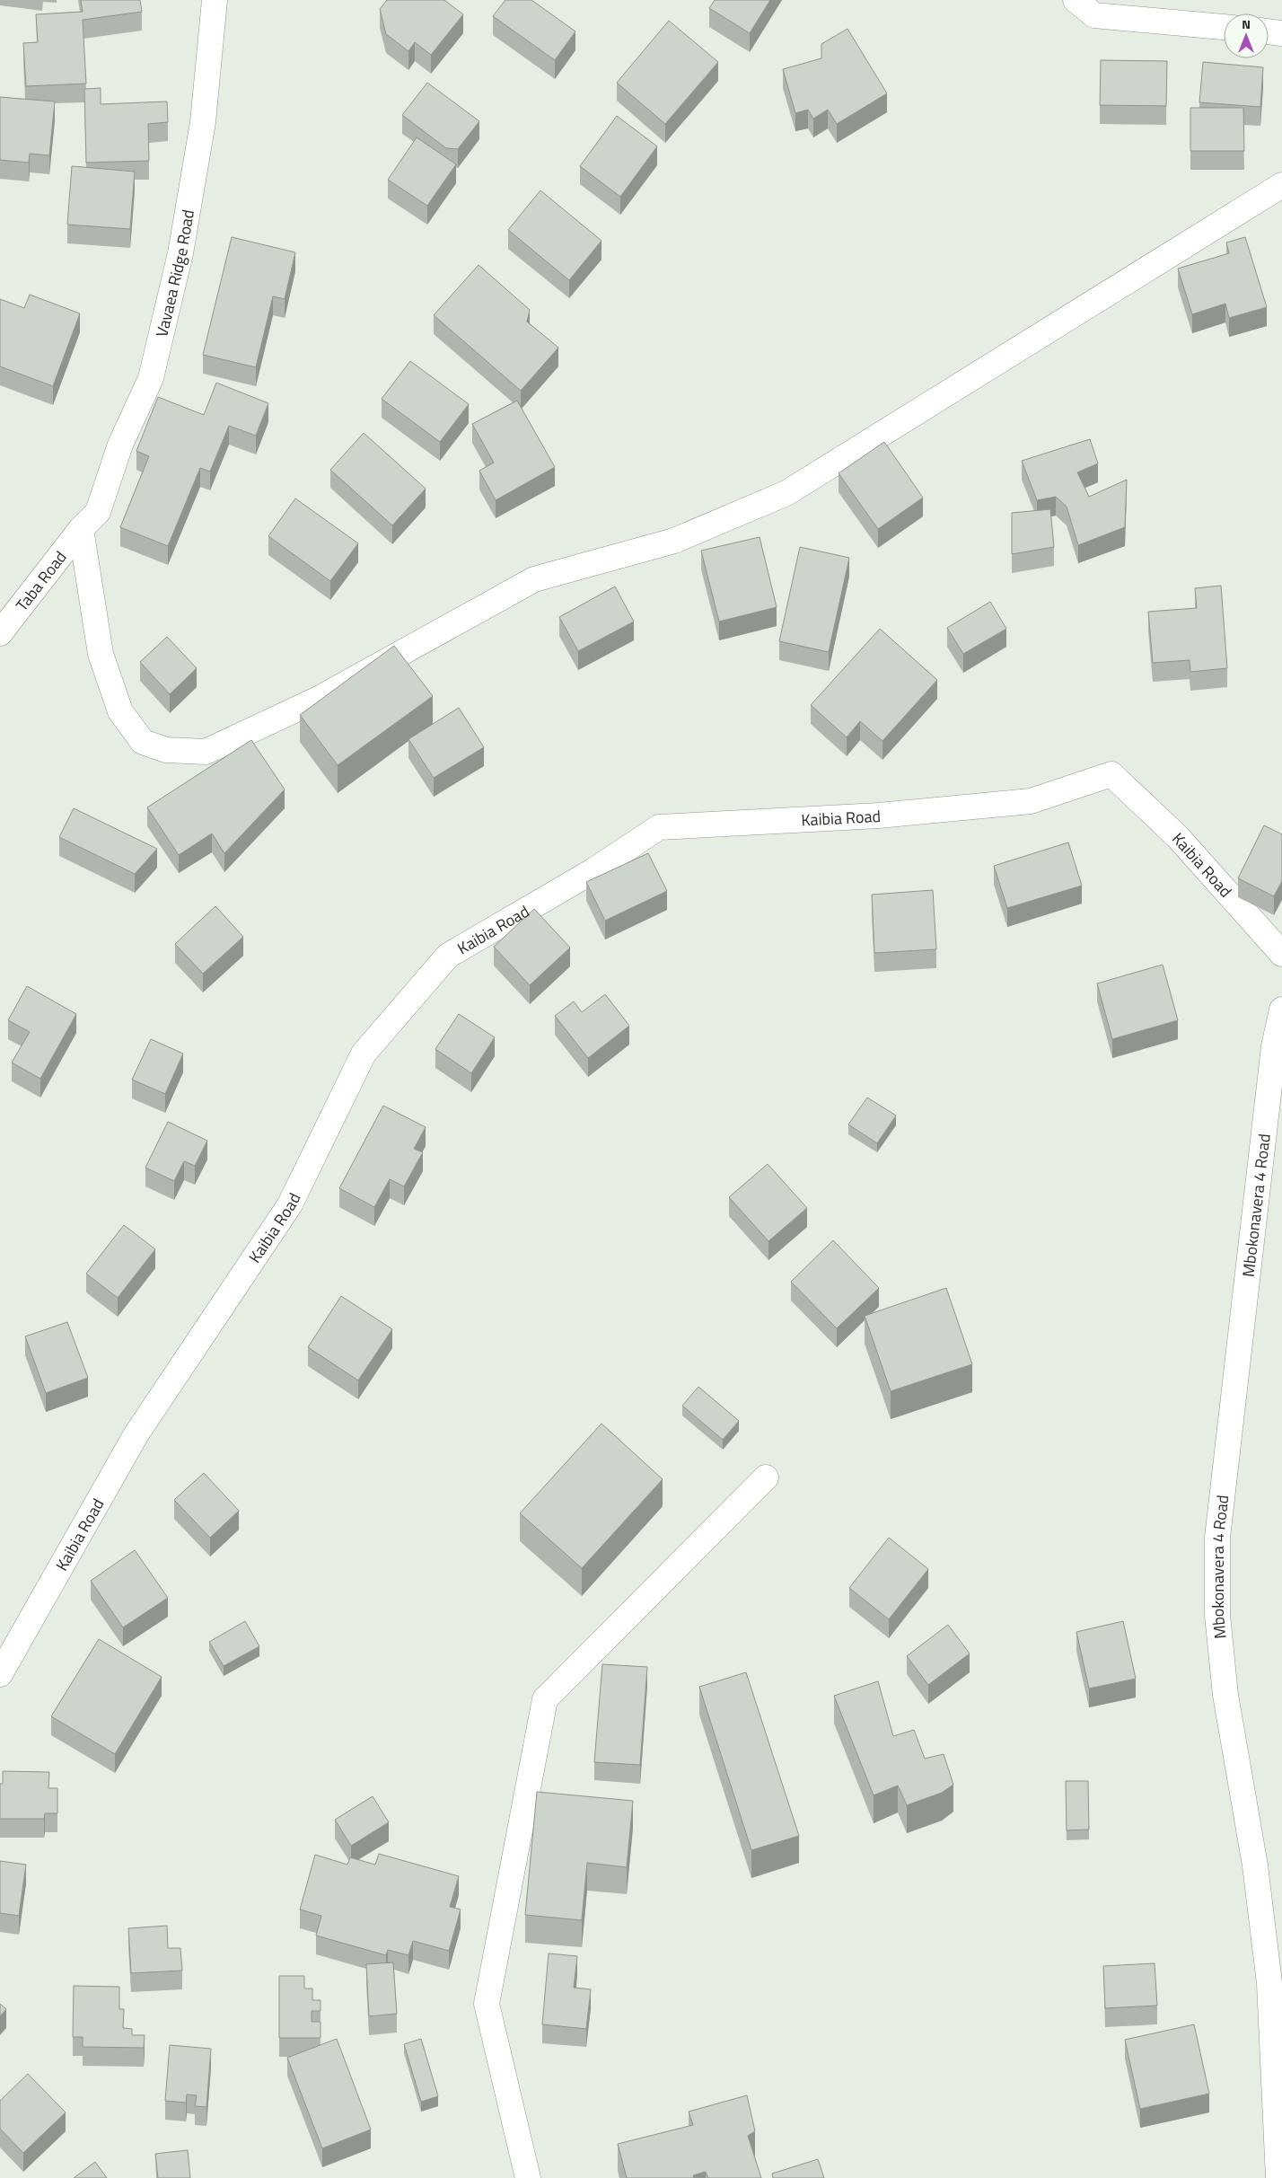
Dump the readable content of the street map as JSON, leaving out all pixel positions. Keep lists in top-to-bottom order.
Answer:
{
  "streets": {
    "street": [
      "Vavaea Ridge Road",
      "Taba Road",
      "Kaibia Road",
      "Mbokonavera 4 Road"
    ]
  },
  "crossings": [
    ["Vavaea Ridge Road", "Taba Road"]
  ],
  "north": "top"
}
